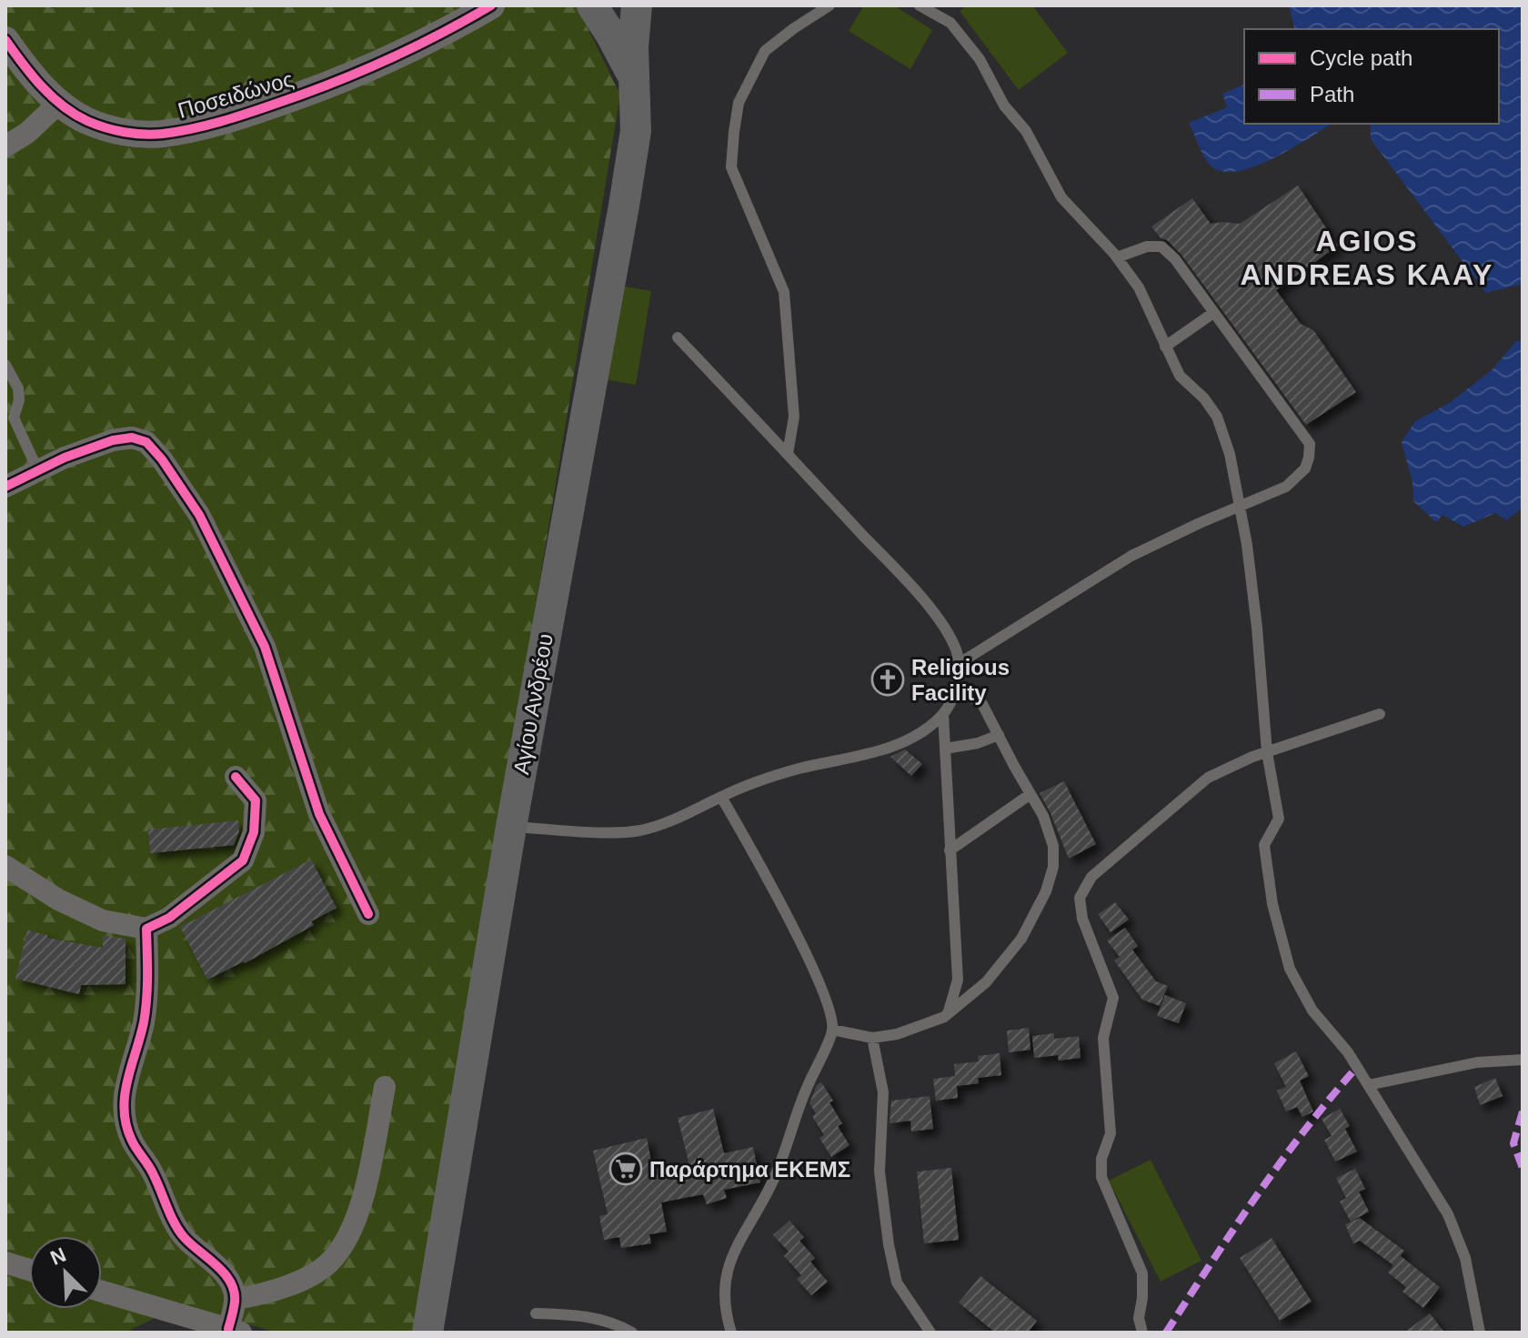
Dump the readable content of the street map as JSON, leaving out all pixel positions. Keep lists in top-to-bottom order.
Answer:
{
  "streets": {
    "main road": ["Αγίου Ανδρέου"],
    "street": ["Ποσειδώνος"]
  },
  "districts": ["AGIOS ANDREAS KAAY"],
  "places": {
    "church": ["Religious Facility"],
    "supermarket": ["Παράρτημα ΕΚΕΜΣ"]
  },
  "legend": ["Cycle path", "Path"],
  "north": "top left"
}
